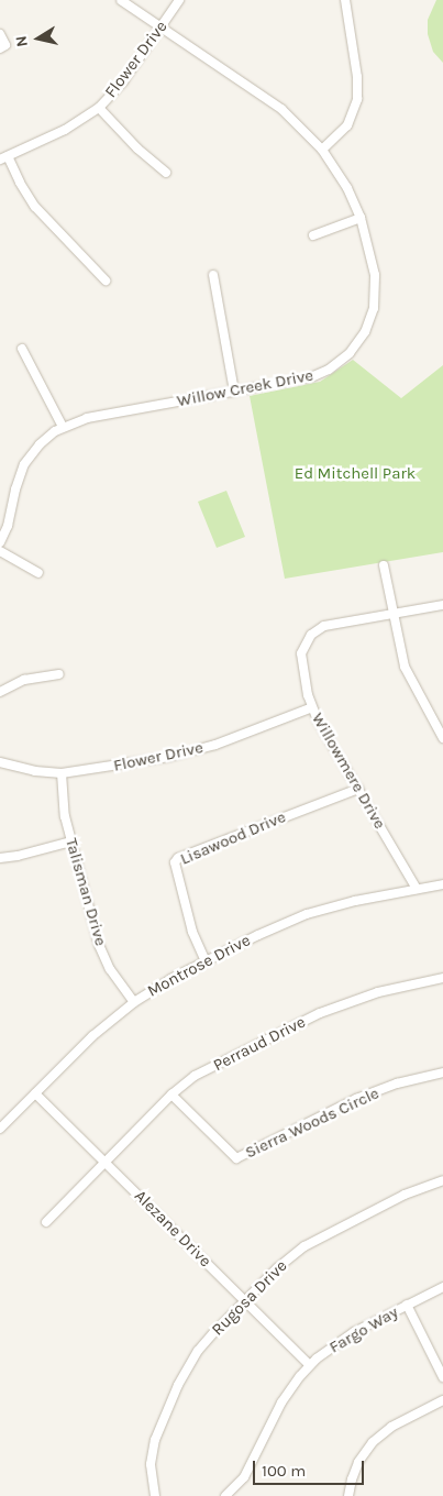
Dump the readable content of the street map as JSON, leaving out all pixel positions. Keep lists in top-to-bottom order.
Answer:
{
  "streets": {
    "street": [
      "Flower Drive",
      "Willow Creek Drive",
      "Willowmere Drive",
      "Lisawood Drive",
      "Talisman Drive",
      "Montrose Drive",
      "Perraud Drive",
      "Sierra Woods Circle",
      "Alezane Drive",
      "Rugosa Drive",
      "Fargo Way"
    ]
  },
  "crossings": [
    ["Flower Drive", "Willow Creek Drive"],
    ["Flower Drive", "Willowmere Drive"],
    ["Flower Drive", "Talisman Drive"],
    ["Willowmere Drive", "Lisawood Drive"],
    ["Willowmere Drive", "Montrose Drive"],
    ["Lisawood Drive", "Montrose Drive"],
    ["Talisman Drive", "Montrose Drive"],
    ["Montrose Drive", "Alezane Drive"],
    ["Perraud Drive", "Sierra Woods Circle"],
    ["Perraud Drive", "Alezane Drive"],
    ["Alezane Drive", "Rugosa Drive"],
    ["Alezane Drive", "Fargo Way"]
  ],
  "parks": ["Ed Mitchell Park"],
  "scale_bar": "100 m",
  "north": "left"
}
